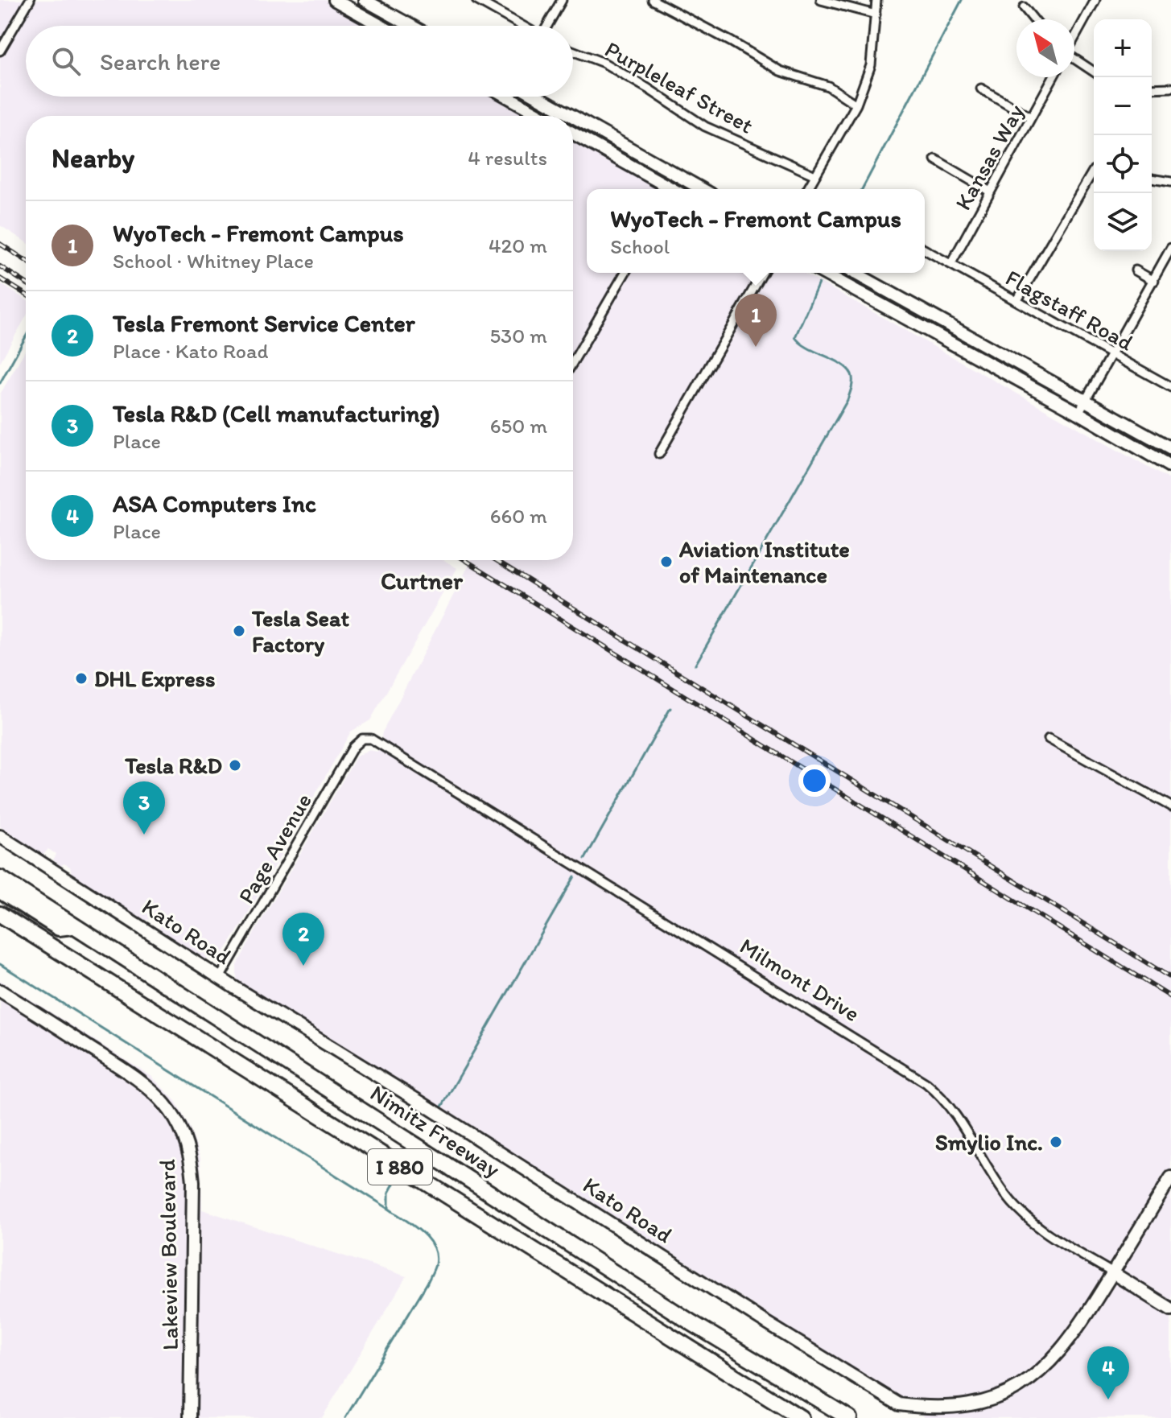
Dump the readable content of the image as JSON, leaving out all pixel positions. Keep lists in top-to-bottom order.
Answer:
{
  "streets": {
    "highway": ["Nimitz Freeway", "I 880"],
    "street": [
      "Purpleleaf Street",
      "Kansas Way",
      "Flagstaff Road",
      "Page Avenue",
      "Kato Road",
      "Milmont Drive",
      "Lakeview Boulevard"
    ]
  },
  "crossings": [
    ["Kansas Way", "Flagstaff Road"],
    ["Page Avenue", "Kato Road"],
    ["Page Avenue", "Milmont Drive"],
    ["Nimitz Freeway", "I 880"]
  ],
  "districts": ["Curtner"],
  "places": [
    "Aviation Institute of Maintenance",
    "Tesla Seat Factory",
    "DHL Express",
    "Tesla R&D",
    "Smylio Inc."
  ],
  "north": "top left",
  "page": {
    "map_buttons": ["+", "−"],
    "search": "Search here",
    "heading": ["Nearby", "4 results"],
    "popup": ["WyoTech - Fremont Campus", "School"],
    "list": [
      {
        "mark": "1",
        "name": "WyoTech - Fremont Campus",
        "note": "School · Whitney Place",
        "value": "420 m"
      },
      {
        "mark": "2",
        "name": "Tesla Fremont Service Center",
        "note": "Place · Kato Road",
        "value": "530 m"
      },
      {
        "mark": "3",
        "name": "Tesla R&D (Cell manufacturing)",
        "note": "Place",
        "value": "650 m"
      },
      {
        "mark": "4",
        "name": "ASA Computers Inc",
        "note": "Place",
        "value": "660 m"
      }
    ],
    "pins": [
      "1",
      "3",
      "2",
      "4"
    ]
  }
}
